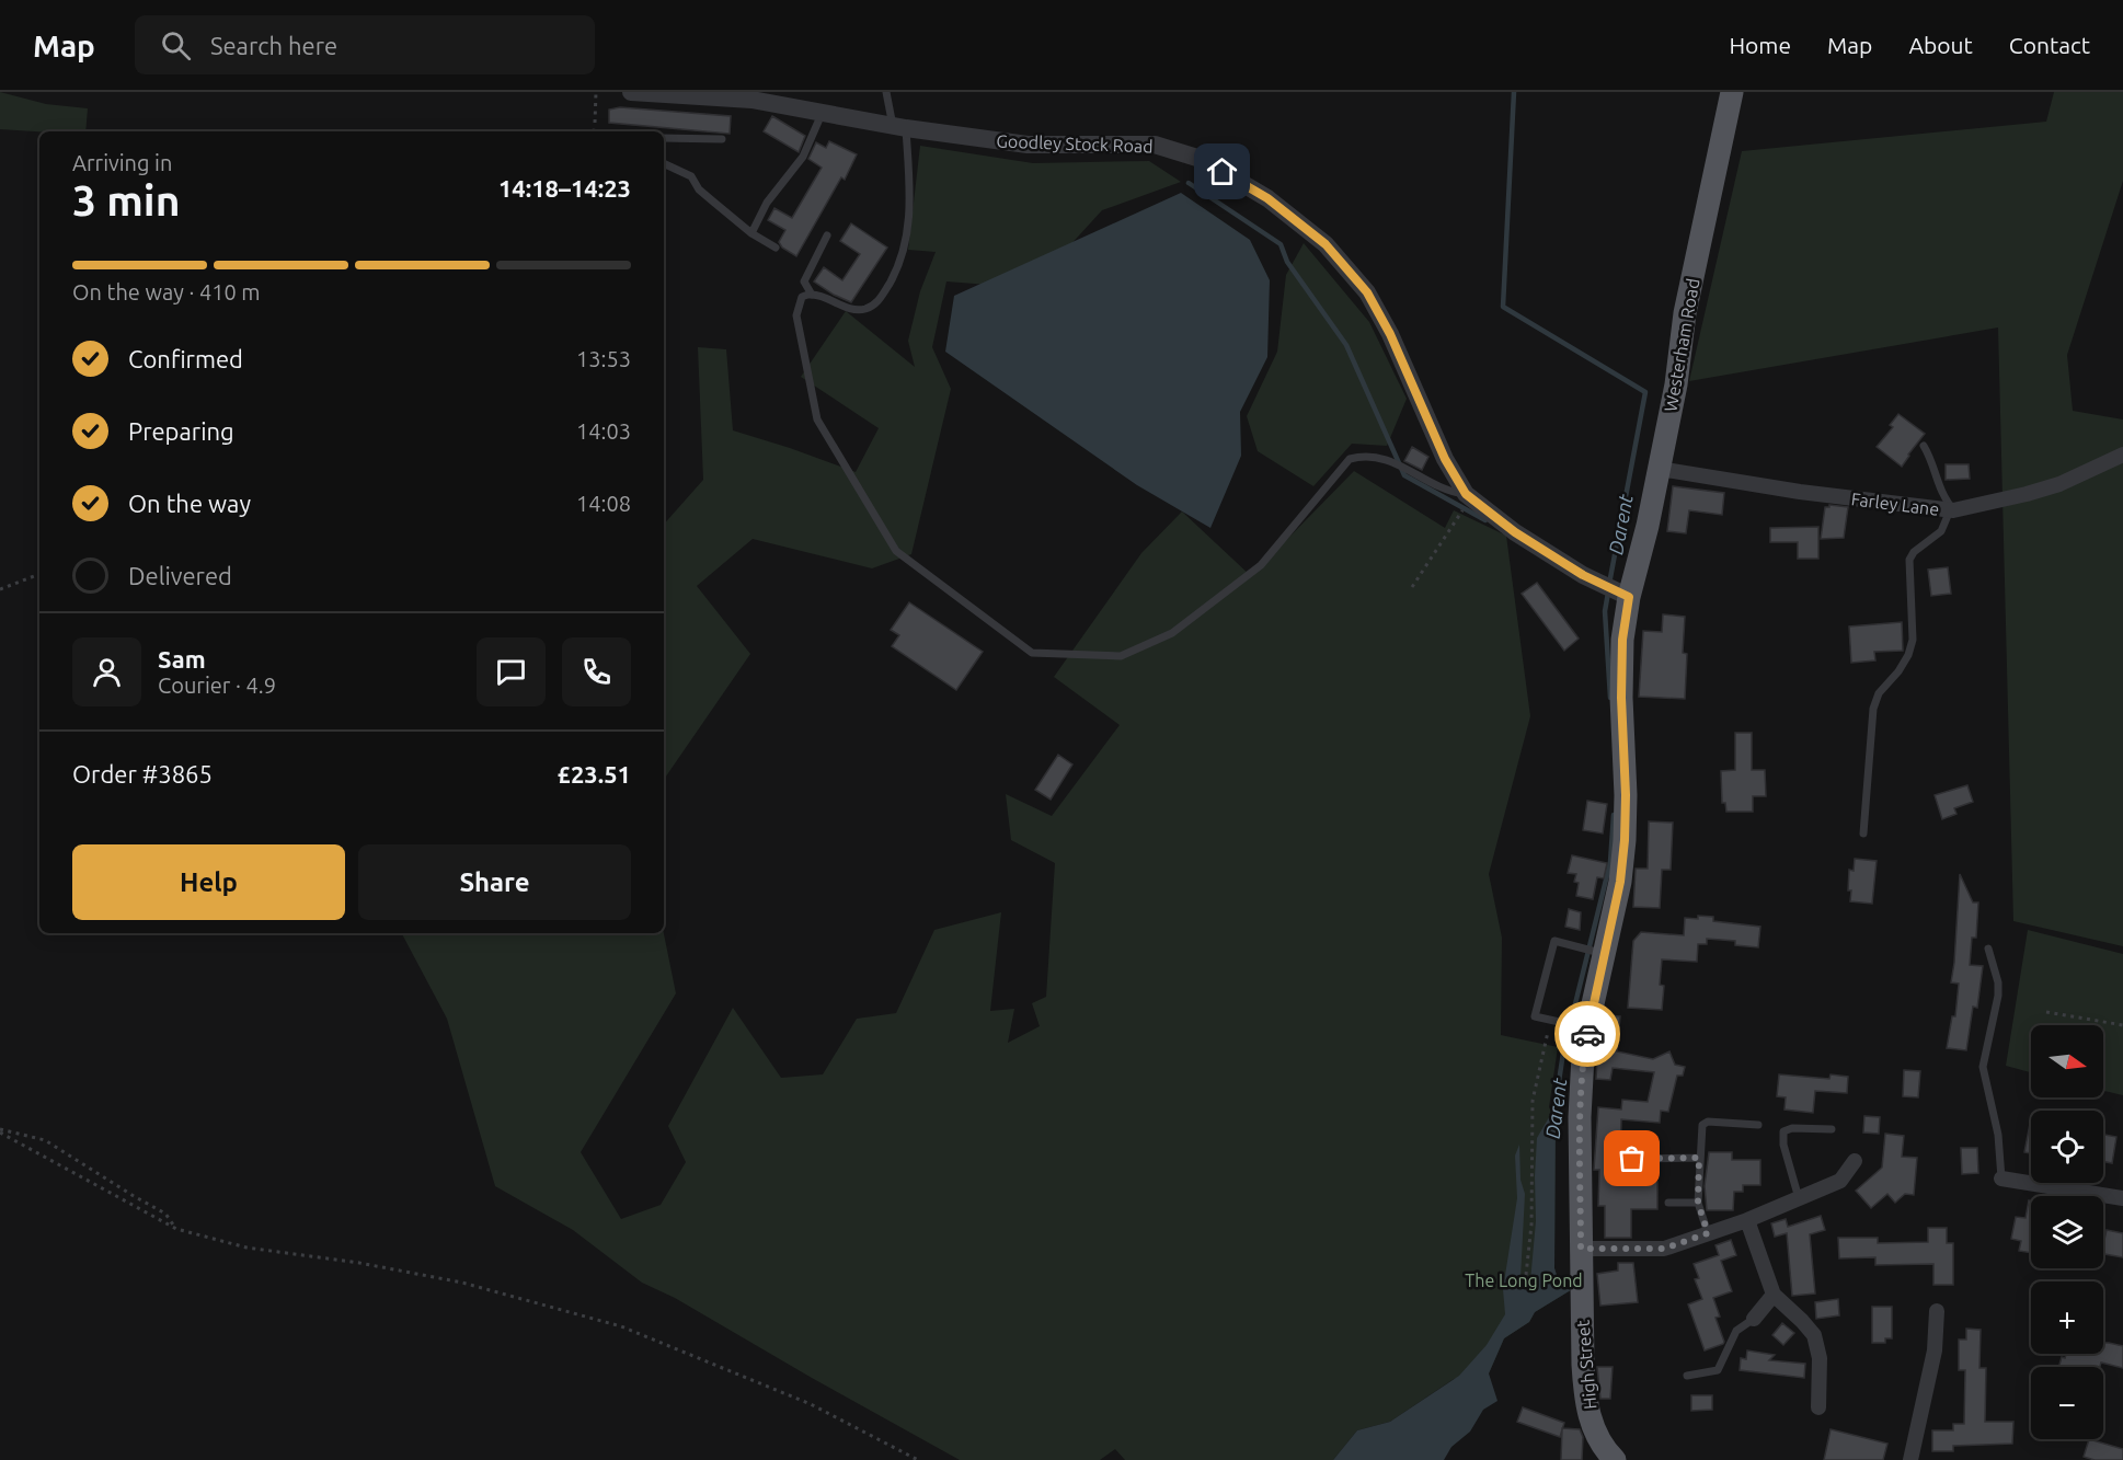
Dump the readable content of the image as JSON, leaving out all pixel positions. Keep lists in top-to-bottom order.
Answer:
{
  "streets": {
    "main road": ["Westerham Road", "High Street"],
    "street": ["Goodley Stock Road", "Farley Lane"]
  },
  "crossings": [
    ["Goodley Stock Road", "Westerham Road"],
    ["Goodley Stock Road", "High Street"],
    ["Westerham Road", "Farley Lane"],
    ["Westerham Road", "High Street"]
  ],
  "water": ["Darent"],
  "parks": ["The Long Pond"],
  "north": "right",
  "page": {
    "header": "Map",
    "search": "Search here",
    "nav": [
      "Home",
      "Map",
      "About",
      "Contact"
    ],
    "heading": ["3 min", "Arriving in", "14:18–14:23"],
    "panel": [
      "Sam",
      "Courier · 4.9",
      "Order #3865",
      "£23.51"
    ],
    "bar": "On the way · 410 m",
    "list": [
      ["Confirmed", "13:53"],
      ["Preparing", "14:03"],
      ["On the way", "14:08"],
      "Delivered"
    ],
    "buttons": ["Help", "Share"],
    "map_buttons": ["+", "−"]
  }
}
